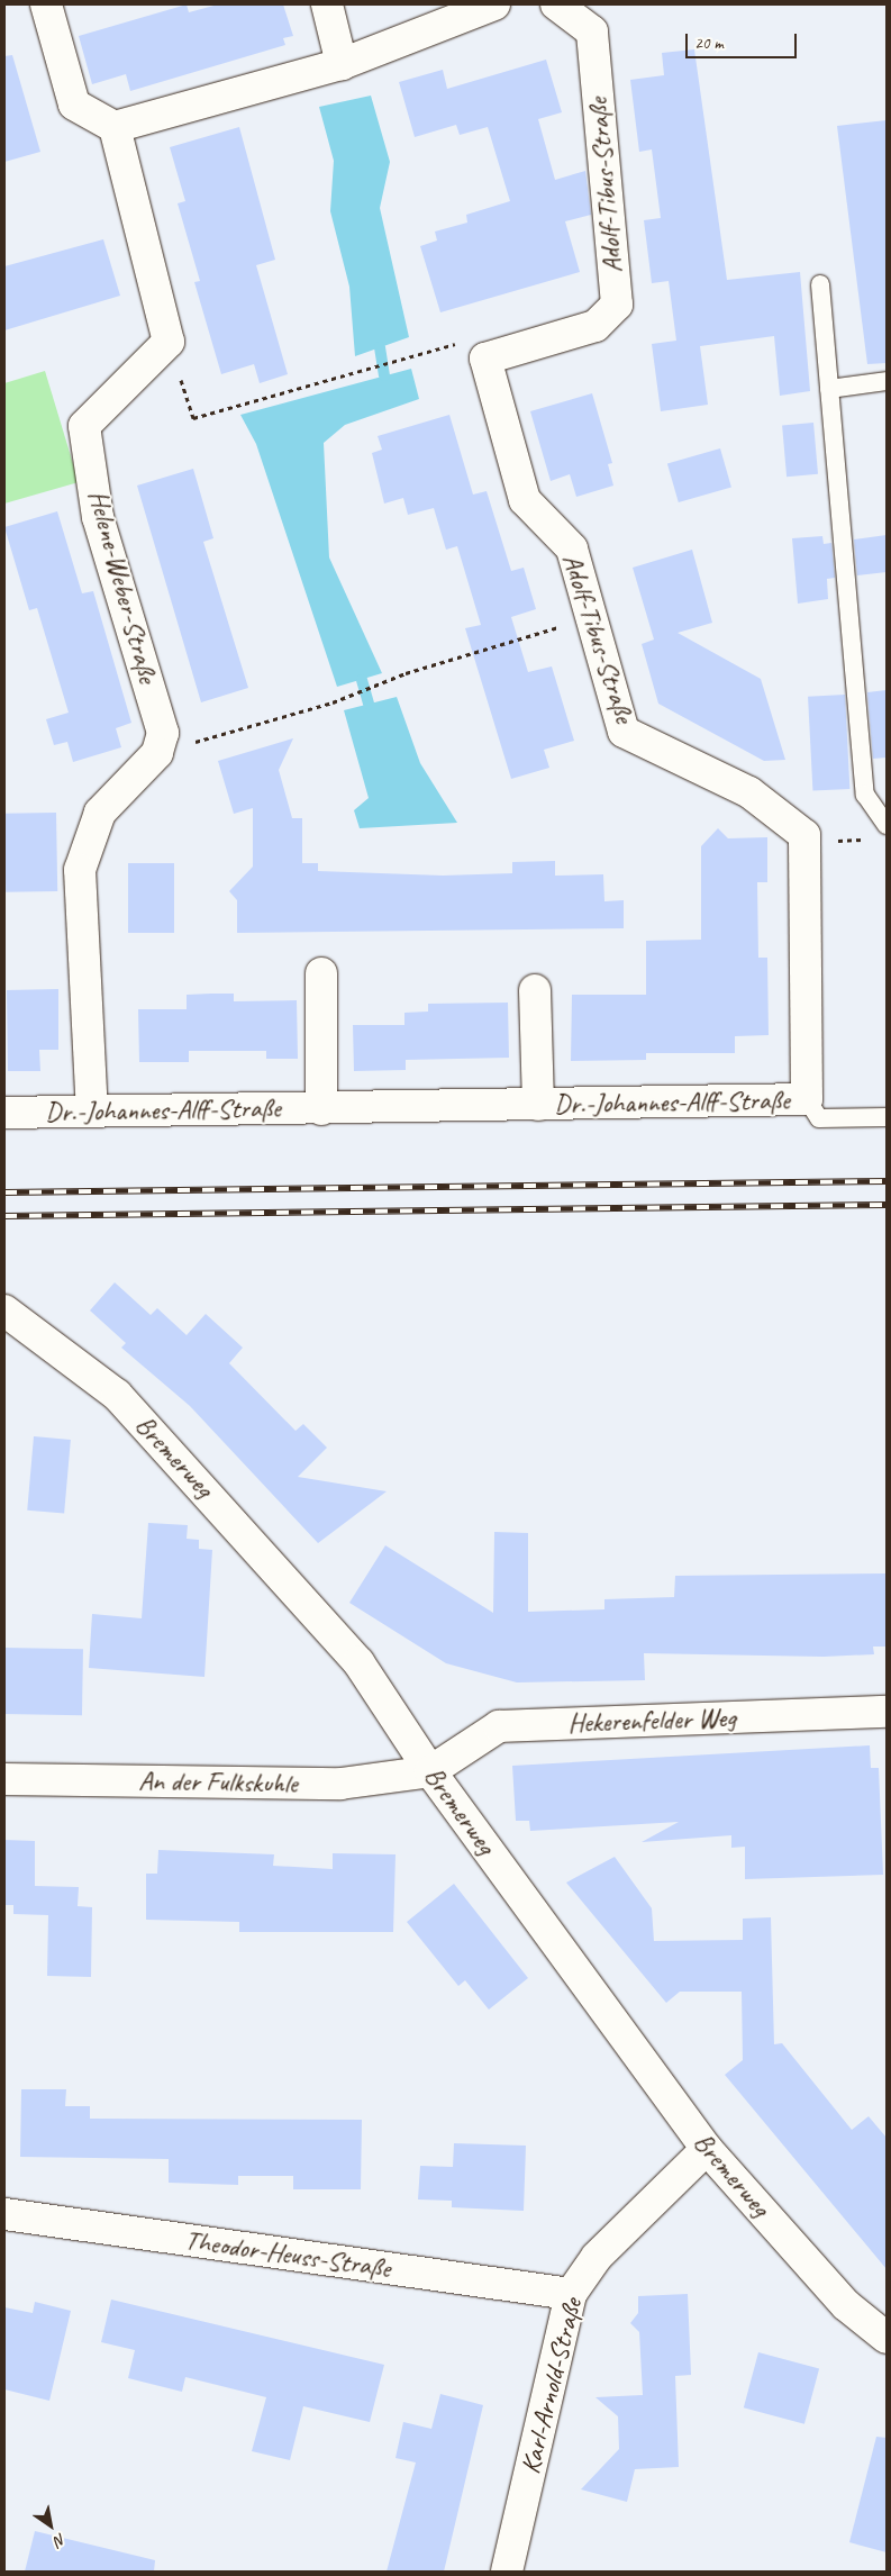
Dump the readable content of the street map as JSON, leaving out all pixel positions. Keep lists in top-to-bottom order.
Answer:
{
  "streets": {
    "street": [
      "Adolf-Tibus-Straße",
      "Helene-Weber-Straße",
      "Dr.-Johannes-Alff-Straße",
      "Bremerweg",
      "Hekerenfelder Weg",
      "An der Fulkskuhle",
      "Theodor-Heuss-Straße",
      "Karl-Arnold-Straße"
    ]
  },
  "crossings": [
    ["Bremerweg", "Hekerenfelder Weg"],
    ["Bremerweg", "An der Fulkskuhle"],
    ["Bremerweg", "Karl-Arnold-Straße"],
    ["Hekerenfelder Weg", "An der Fulkskuhle"],
    ["Theodor-Heuss-Straße", "Karl-Arnold-Straße"]
  ],
  "scale_bar": "20 m",
  "north": "bottom right"
}
